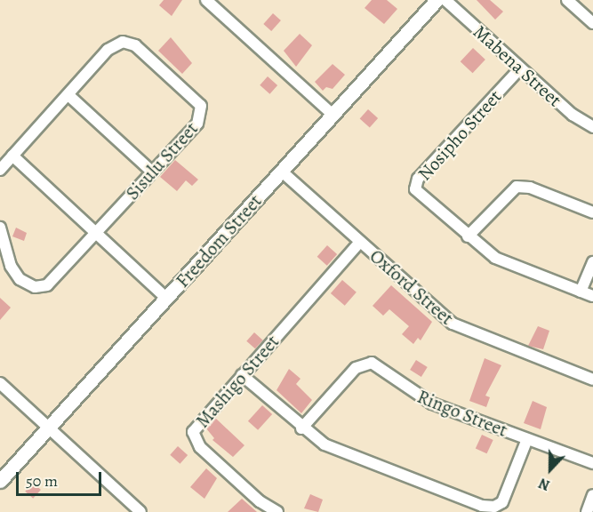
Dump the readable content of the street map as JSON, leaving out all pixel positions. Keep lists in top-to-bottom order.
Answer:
{
  "streets": {
    "street": [
      "Mabena Street",
      "Nosipho Street",
      "Sisulu Street",
      "Freedom Street",
      "Oxford Street",
      "Mashigo Street",
      "Ringo Street"
    ]
  },
  "crossings": [
    ["Mabena Street", "Nosipho Street"],
    ["Freedom Street", "Oxford Street"],
    ["Oxford Street", "Mashigo Street"]
  ],
  "scale_bar": "50 m",
  "north": "bottom"
}
